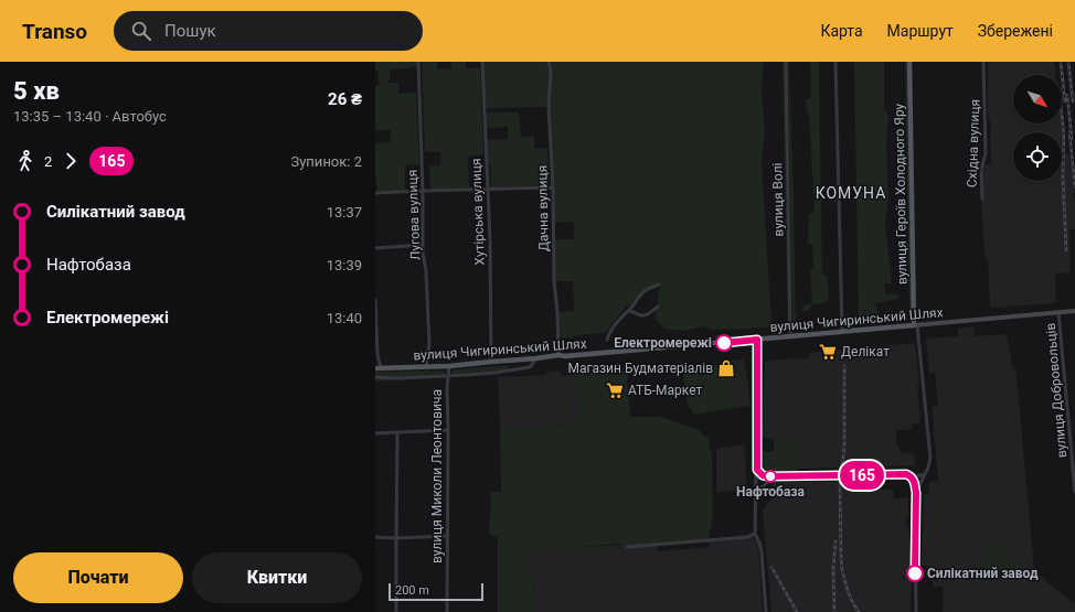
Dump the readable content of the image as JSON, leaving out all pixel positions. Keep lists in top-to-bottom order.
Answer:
{
  "streets": {
    "main road": ["вулиця Героїв Холодного Яру", "вулиця Чигиринський Шлях"],
    "street": [
      "Східна вулиця",
      "вулиця Волі",
      "Дачна вулиця",
      "Хутірська вулиця",
      "Лугова вулиця",
      "вулиця Добровольців",
      "вулиця Миколи Леонтовича"
    ]
  },
  "crossings": [
    ["вулиця Героїв Холодного Яру", "вулиця Чигиринський Шлях"],
    ["вулиця Волі", "вулиця Чигиринський Шлях"],
    ["Дачна вулиця", "вулиця Чигиринський Шлях"],
    ["Хутірська вулиця", "вулиця Чигиринський Шлях"],
    ["Лугова вулиця", "вулиця Чигиринський Шлях"],
    ["вулиця Чигиринський Шлях", "вулиця Добровольців"],
    ["вулиця Чигиринський Шлях", "вулиця Миколи Леонтовича"]
  ],
  "districts": ["КОМУНА"],
  "places": {
    "other": ["Електромережі", "Нафтобаза", "Силікатний завод"],
    "supermarket": ["Делікат", "АТБ-Маркет"],
    "shop": ["Магазин Будматеріалів"]
  },
  "lines": ["bus line 165"],
  "scale_bar": "200 m",
  "north": "bottom right",
  "page": {
    "header": "Transo",
    "search": "Пошук",
    "nav": ["Карта", "Маршрут", "Збережені"],
    "heading": ["5 хв", "13:35 – 13:40 · Автобус", "26 ₴"],
    "on_map": "165",
    "legs": ["2", "165", "Зупинок: 2"],
    "list": [
      {
        "name": "Силікатний завод",
        "value": "13:37"
      },
      {
        "name": "Нафтобаза",
        "value": "13:39"
      },
      {
        "name": "Електромережі",
        "value": "13:40"
      }
    ],
    "buttons": ["Почати", "Квитки"],
    "scale": "200 m"
  }
}
